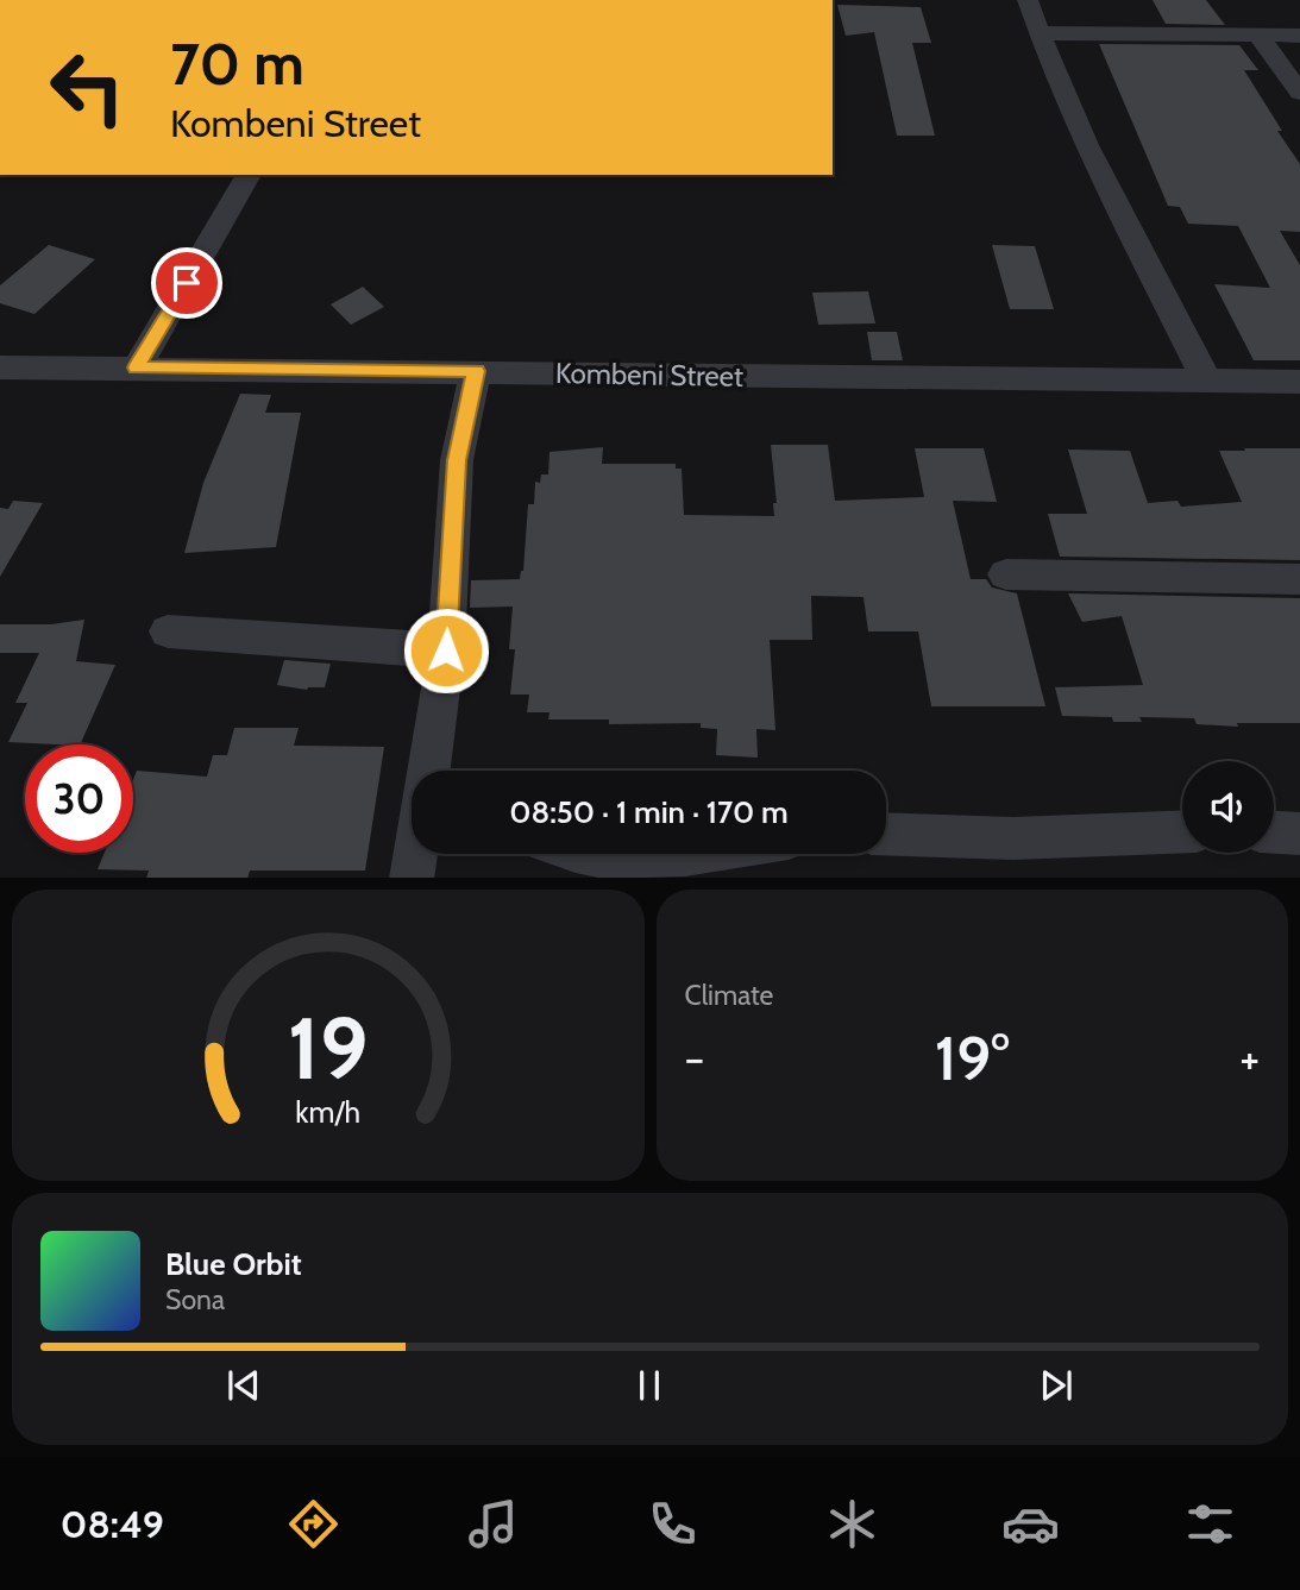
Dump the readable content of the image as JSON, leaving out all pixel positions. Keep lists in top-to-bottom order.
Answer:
{
  "streets": {
    "street": ["Kombeni Street"]
  },
  "page": {
    "turn": ["70 m", "Kombeni Street"],
    "limit": "30",
    "trip": "08:50 · 1 min · 170 m",
    "tile": "Climate",
    "heat": ["−", "19°", "+"],
    "song": ["Blue Orbit", "Sona"],
    "tabs": "08:49",
    "gauge": ["19", "km/h"]
  }
}
